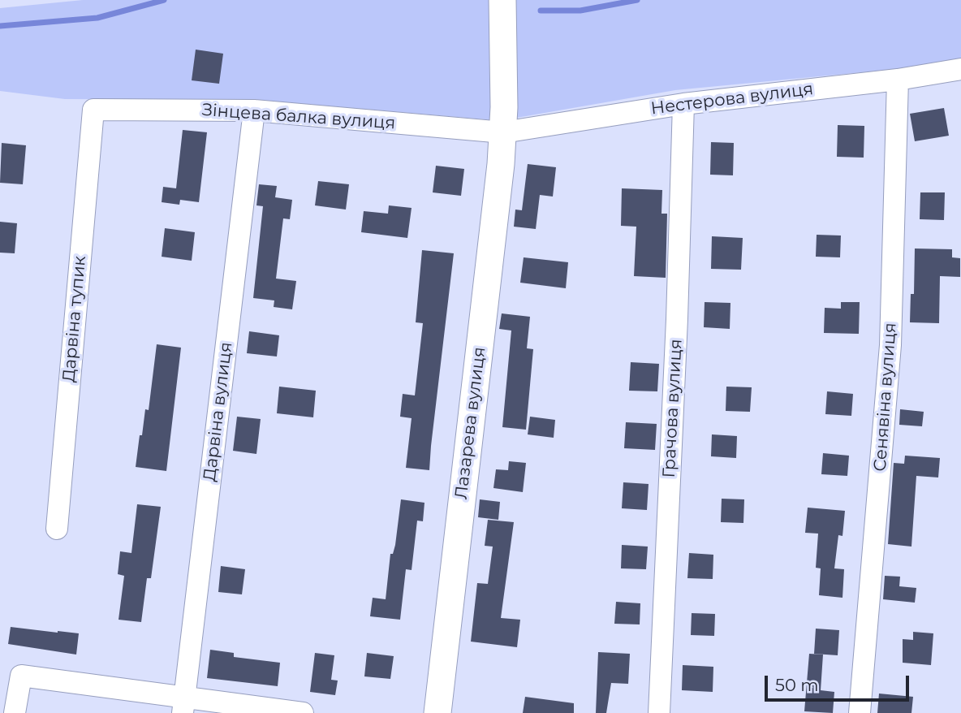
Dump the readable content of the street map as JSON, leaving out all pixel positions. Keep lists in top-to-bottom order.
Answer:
{
  "streets": {
    "street": [
      "Нестерова вулиця",
      "Зінцева балка вулиця",
      "Дарвіна тупик",
      "Сенявіна вулиця",
      "Грачова вулиця",
      "Дарвіна вулиця",
      "Лазарева вулиця"
    ]
  },
  "crossings": [
    ["Нестерова вулиця", "Зінцева балка вулиця"],
    ["Нестерова вулиця", "Сенявіна вулиця"],
    ["Нестерова вулиця", "Грачова вулиця"],
    ["Нестерова вулиця", "Лазарева вулиця"],
    ["Зінцева балка вулиця", "Дарвіна тупик"],
    ["Зінцева балка вулиця", "Дарвіна вулиця"],
    ["Зінцева балка вулиця", "Лазарева вулиця"]
  ],
  "scale_bar": "50 m"
}
